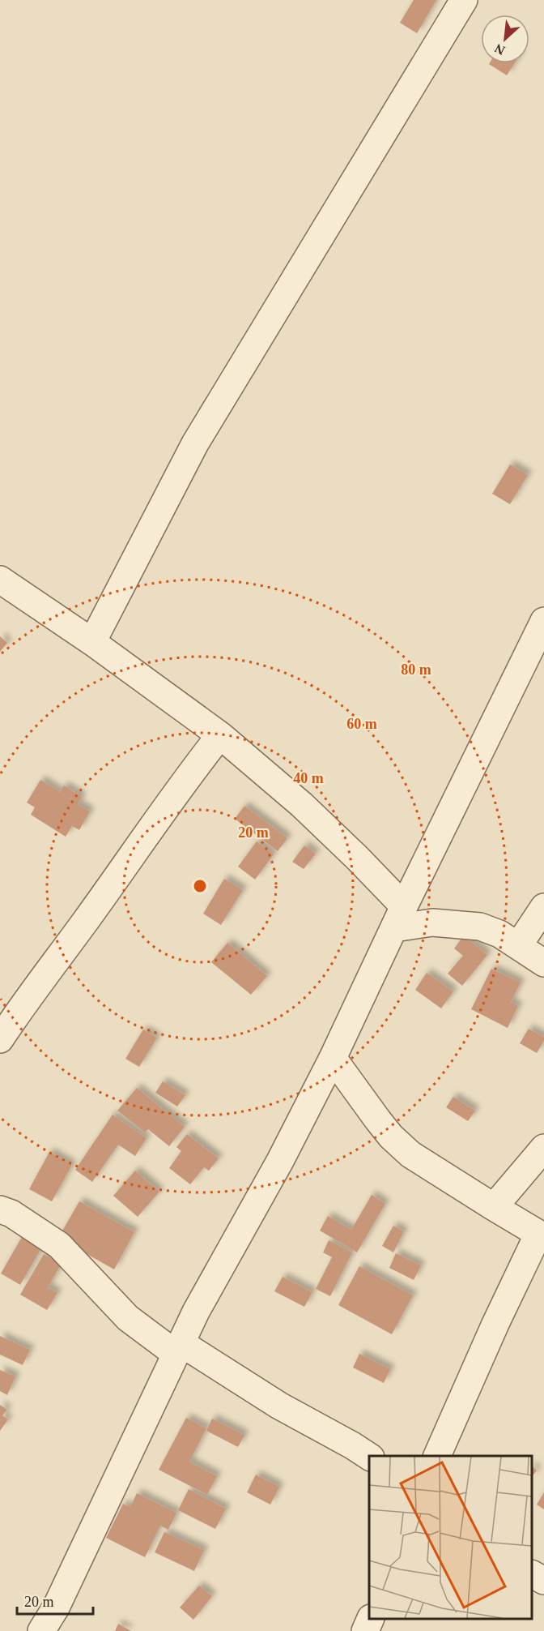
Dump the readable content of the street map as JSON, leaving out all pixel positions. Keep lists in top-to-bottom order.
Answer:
{
  "scale_bar": "20 m",
  "north": "bottom left",
  "rings": [
    "80 m",
    "60 m",
    "40 m",
    "20 m"
  ]
}
